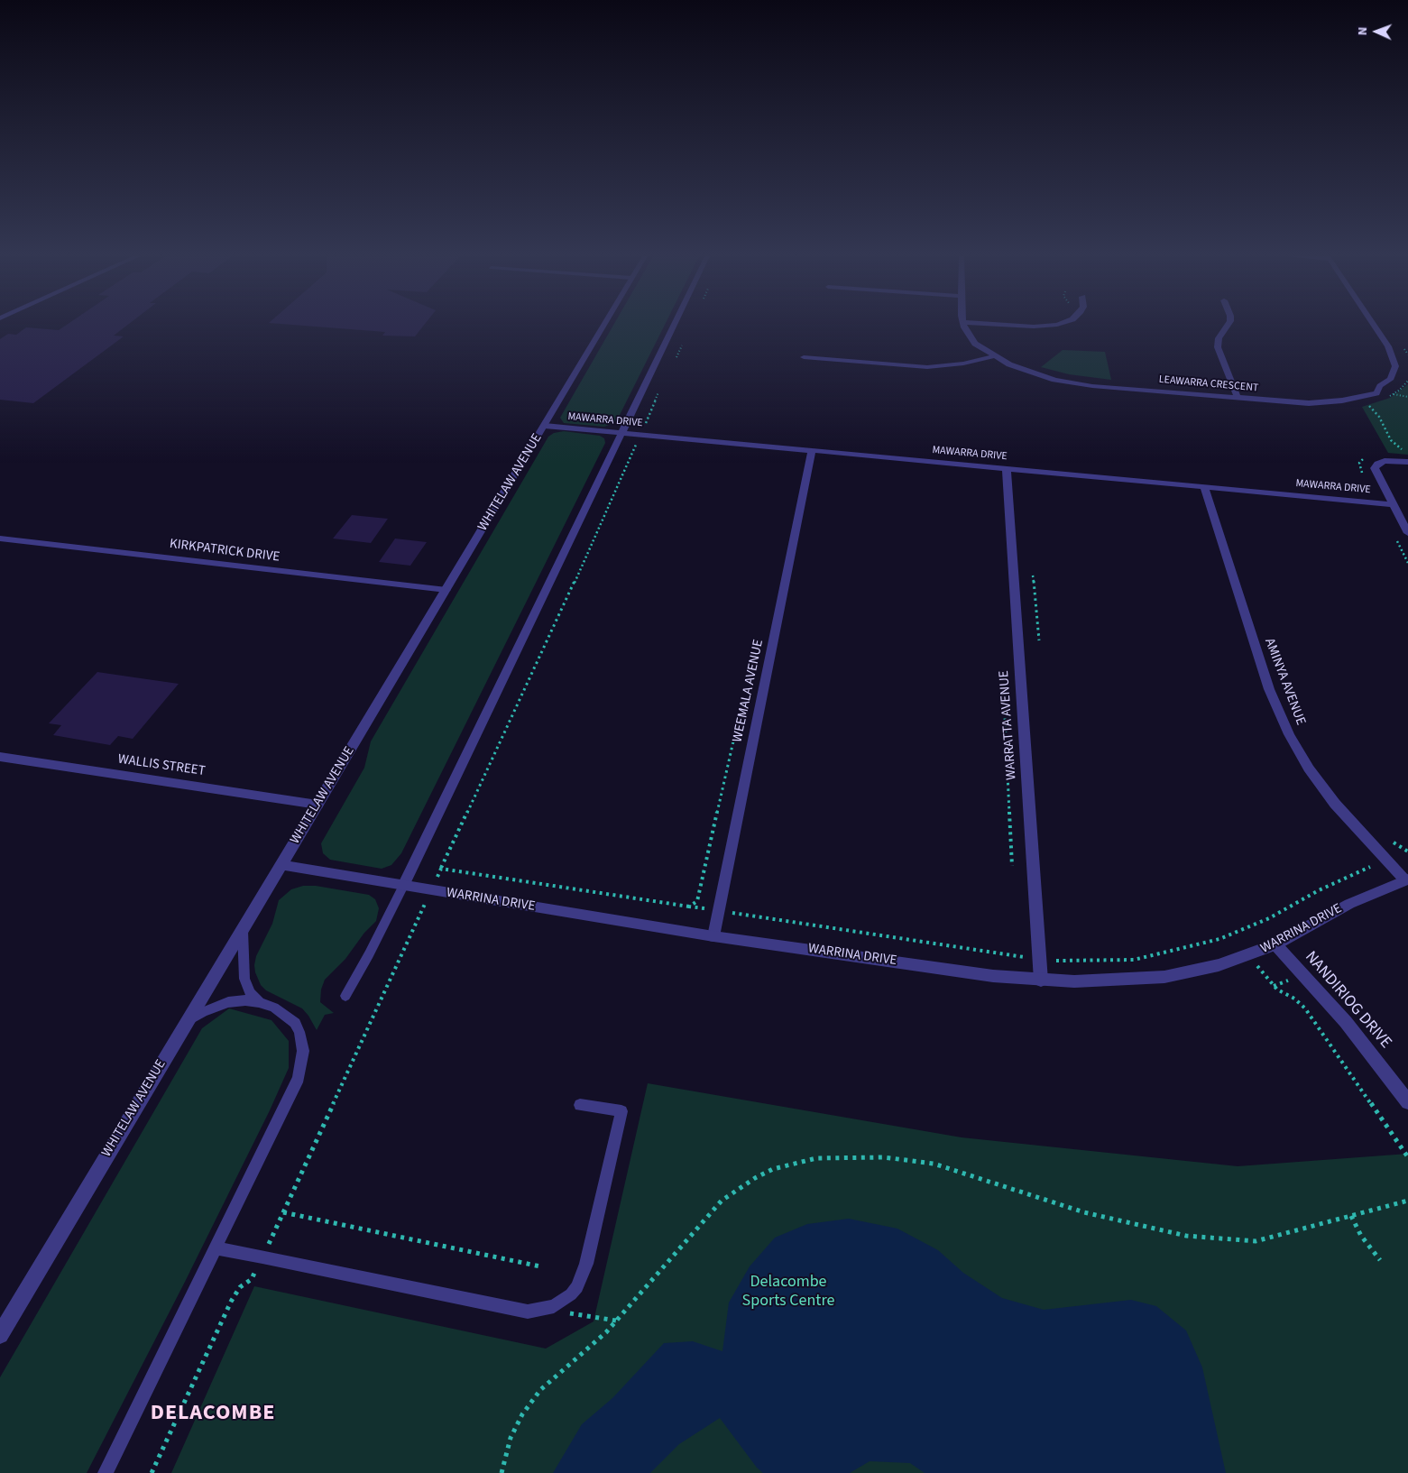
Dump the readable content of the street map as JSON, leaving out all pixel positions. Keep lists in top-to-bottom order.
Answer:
{
  "streets": {
    "street": [
      "LEAWARRA CRESCENT",
      "MAWARRA DRIVE",
      "WHITELAW AVENUE",
      "KIRKPATRICK DRIVE",
      "AMINYA AVENUE",
      "WEEMALA AVENUE",
      "WARRATTA AVENUE",
      "WALLIS STREET",
      "WARRINA DRIVE",
      "NANDIRIOG DRIVE"
    ]
  },
  "crossings": [
    ["MAWARRA DRIVE", "WHITELAW AVENUE"],
    ["MAWARRA DRIVE", "AMINYA AVENUE"],
    ["MAWARRA DRIVE", "WEEMALA AVENUE"],
    ["MAWARRA DRIVE", "WARRATTA AVENUE"],
    ["WHITELAW AVENUE", "KIRKPATRICK DRIVE"],
    ["WHITELAW AVENUE", "WALLIS STREET"],
    ["WHITELAW AVENUE", "WARRINA DRIVE"],
    ["AMINYA AVENUE", "WARRINA DRIVE"],
    ["WEEMALA AVENUE", "WARRINA DRIVE"],
    ["WARRATTA AVENUE", "WARRINA DRIVE"],
    ["WARRINA DRIVE", "NANDIRIOG DRIVE"]
  ],
  "districts": ["DELACOMBE"],
  "parks": ["Delacombe Sports Centre"],
  "north": "left"
}
